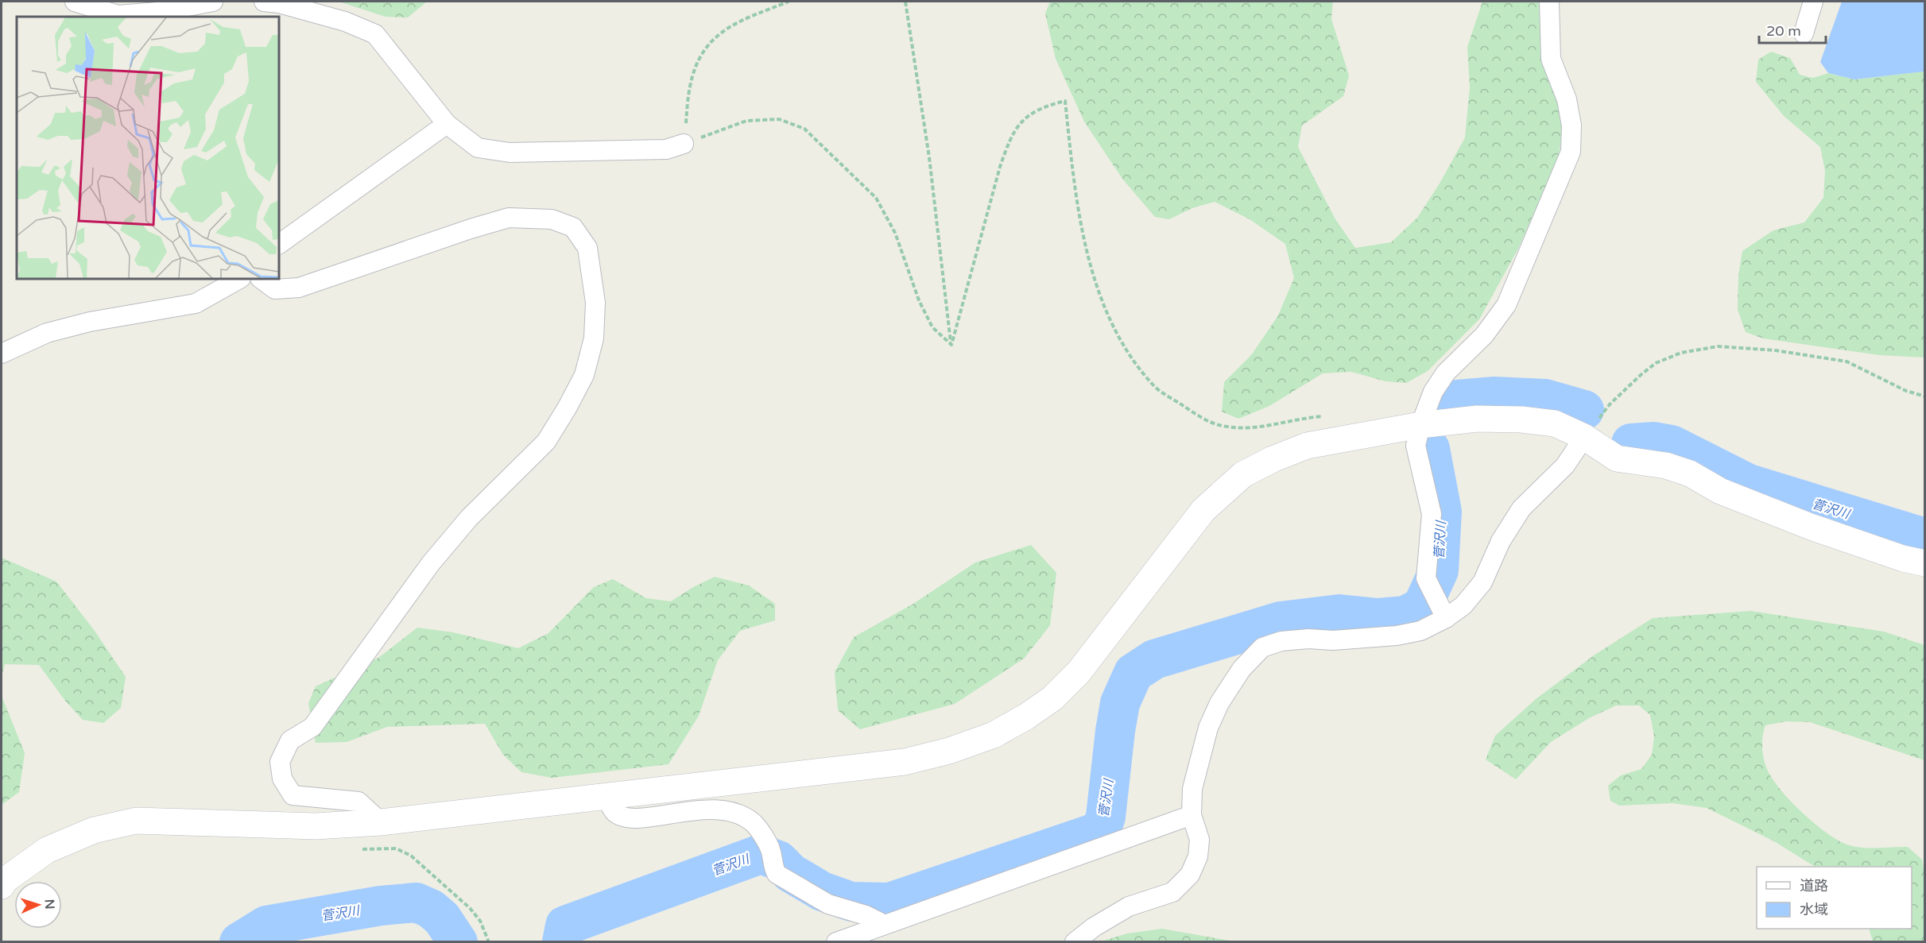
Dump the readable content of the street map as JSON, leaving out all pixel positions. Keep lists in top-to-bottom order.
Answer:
{
  "water": ["菅沢川"],
  "legend": ["道路", "水域"],
  "scale_bar": "20 m",
  "north": "right"
}
